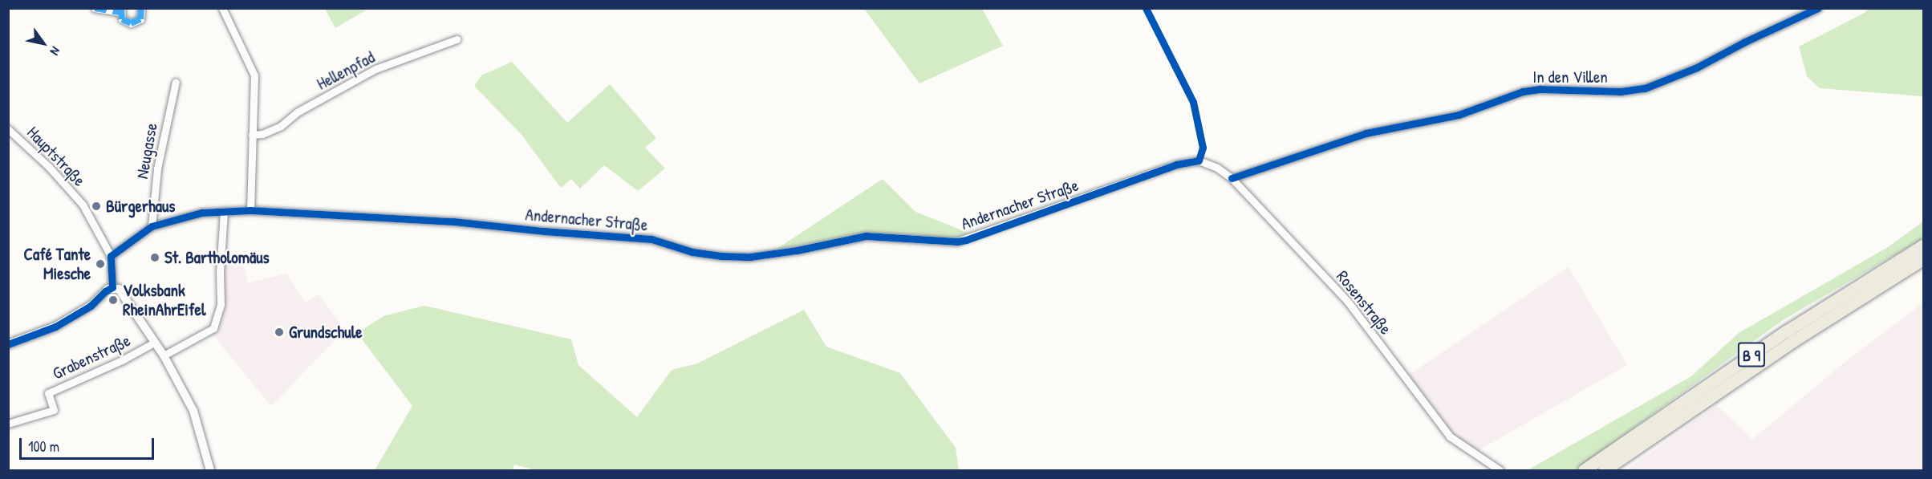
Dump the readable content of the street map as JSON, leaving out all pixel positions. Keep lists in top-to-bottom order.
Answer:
{
  "streets": {
    "highway": ["B 9"],
    "street": [
      "Hellenpfad",
      "In den Villen",
      "Neugasse",
      "Hauptstraße",
      "Andernacher Straße",
      "Rosenstraße",
      "Grabenstraße"
    ]
  },
  "crossings": [
    ["In den Villen", "Rosenstraße"],
    ["Neugasse", "Andernacher Straße"],
    ["Hauptstraße", "Andernacher Straße"],
    ["Andernacher Straße", "Rosenstraße"]
  ],
  "places": [
    "Bürgerhaus",
    "St. Bartholomäus",
    "Café Tante Miesche",
    "Volksbank RheinAhrEifel",
    "Grundschule"
  ],
  "scale_bar": "100 m",
  "north": "bottom right"
}
